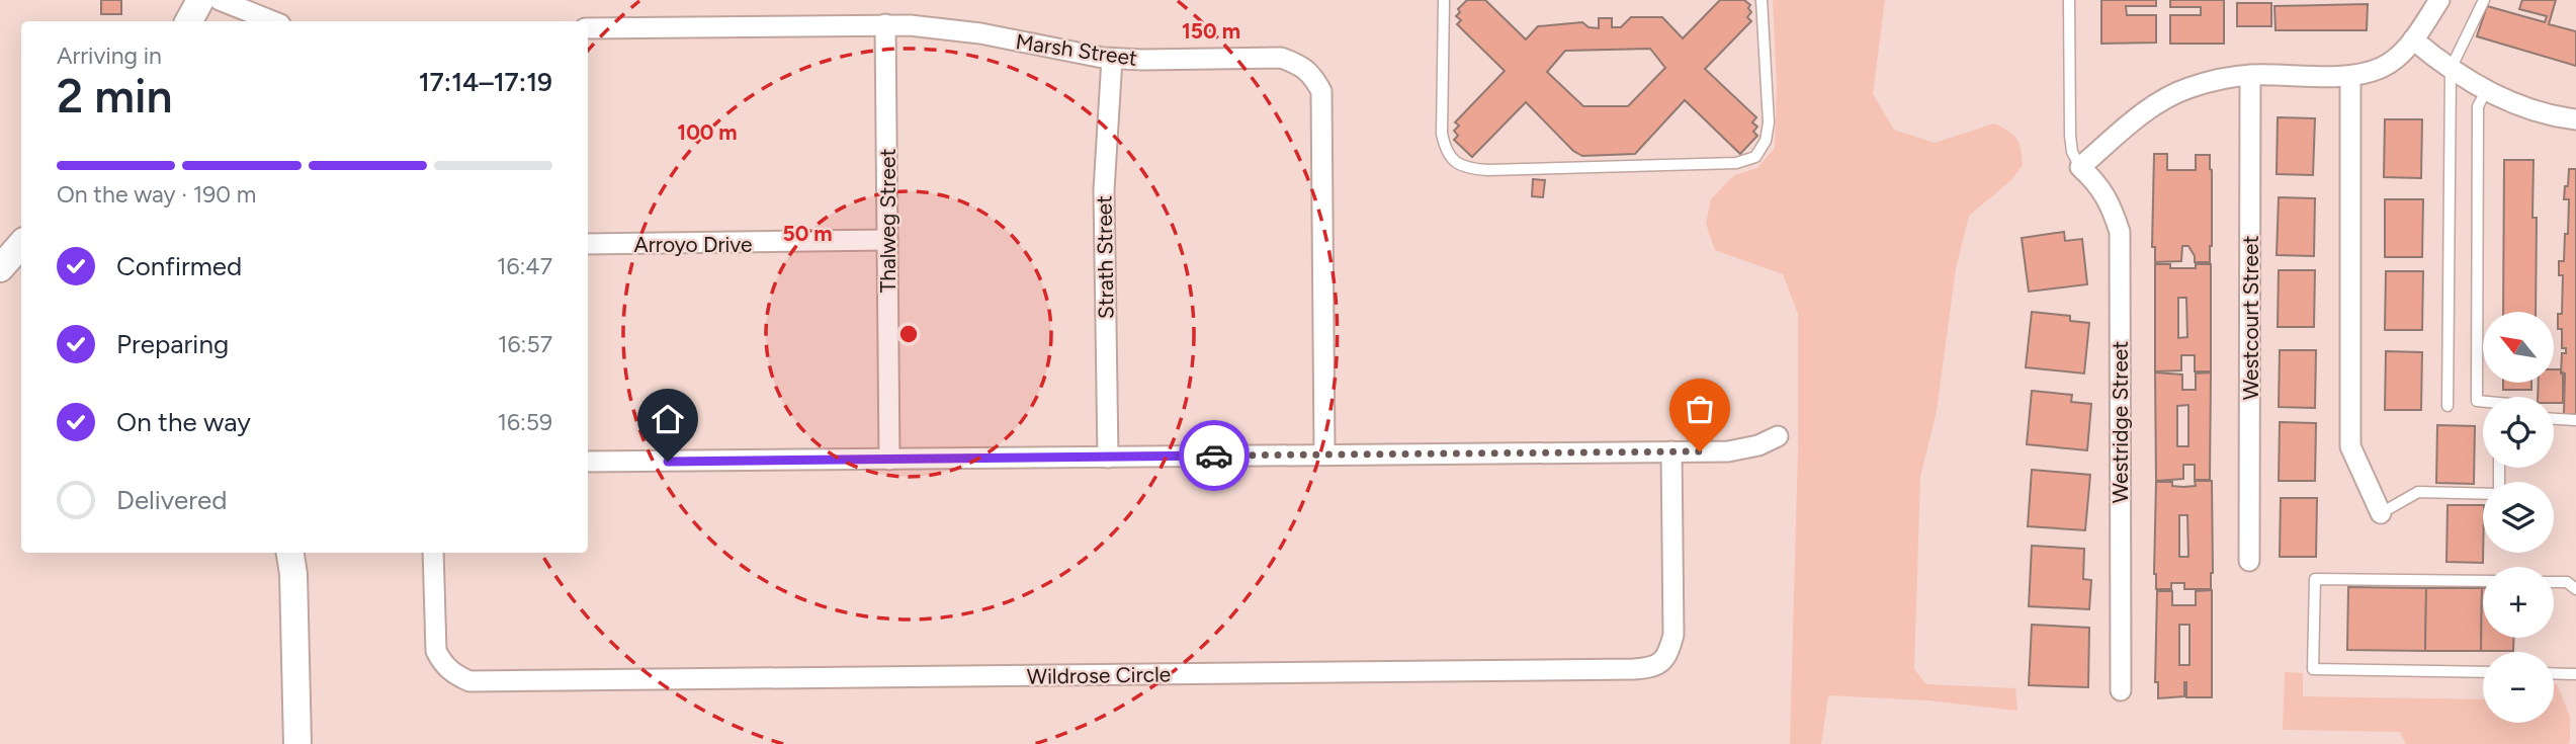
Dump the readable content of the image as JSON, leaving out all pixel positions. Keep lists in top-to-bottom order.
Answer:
{
  "streets": {
    "street": [
      "Marsh Street",
      "Thalweg Street",
      "Arroyo Drive",
      "Strath Street",
      "Westcourt Street",
      "Westridge Street",
      "Wildrose Circle"
    ]
  },
  "crossings": [
    ["Marsh Street", "Thalweg Street"],
    ["Marsh Street", "Strath Street"],
    ["Thalweg Street", "Arroyo Drive"]
  ],
  "north": "top left",
  "page": {
    "heading": ["2 min", "Arriving in", "17:14–17:19"],
    "bar": "On the way · 190 m",
    "list": [
      ["Confirmed", "16:47"],
      ["Preparing", "16:57"],
      ["On the way", "16:59"],
      "Delivered"
    ],
    "map_buttons": ["+", "−"]
  },
  "rings": ["150 m", "100 m", "50 m"]
}
